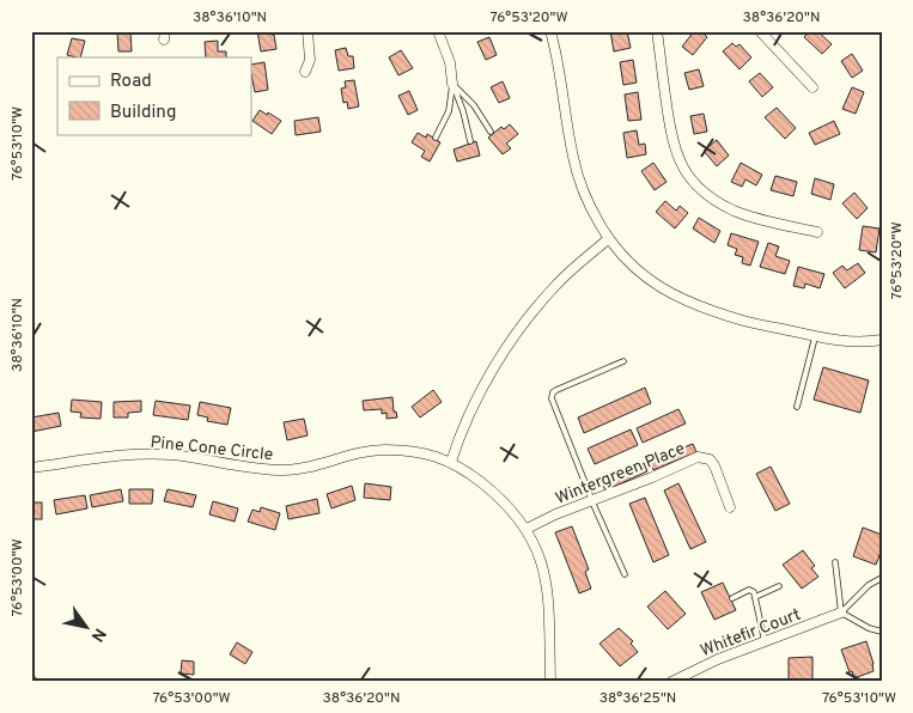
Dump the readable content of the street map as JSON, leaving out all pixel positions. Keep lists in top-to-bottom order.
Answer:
{
  "streets": {
    "street": ["Pine Cone Circle", "Wintergreen Place", "Whitefir Court"]
  },
  "crossings": [
    ["Pine Cone Circle", "Wintergreen Place"]
  ],
  "legend": ["Road", "Building"],
  "north": "bottom right",
  "coordinates": [
    "38°36'10\"N",
    "76°53'20\"W",
    "38°36'20\"N",
    "76°53'10\"W",
    "76°53'00\"W",
    "38°36'25\"N"
  ]
}
